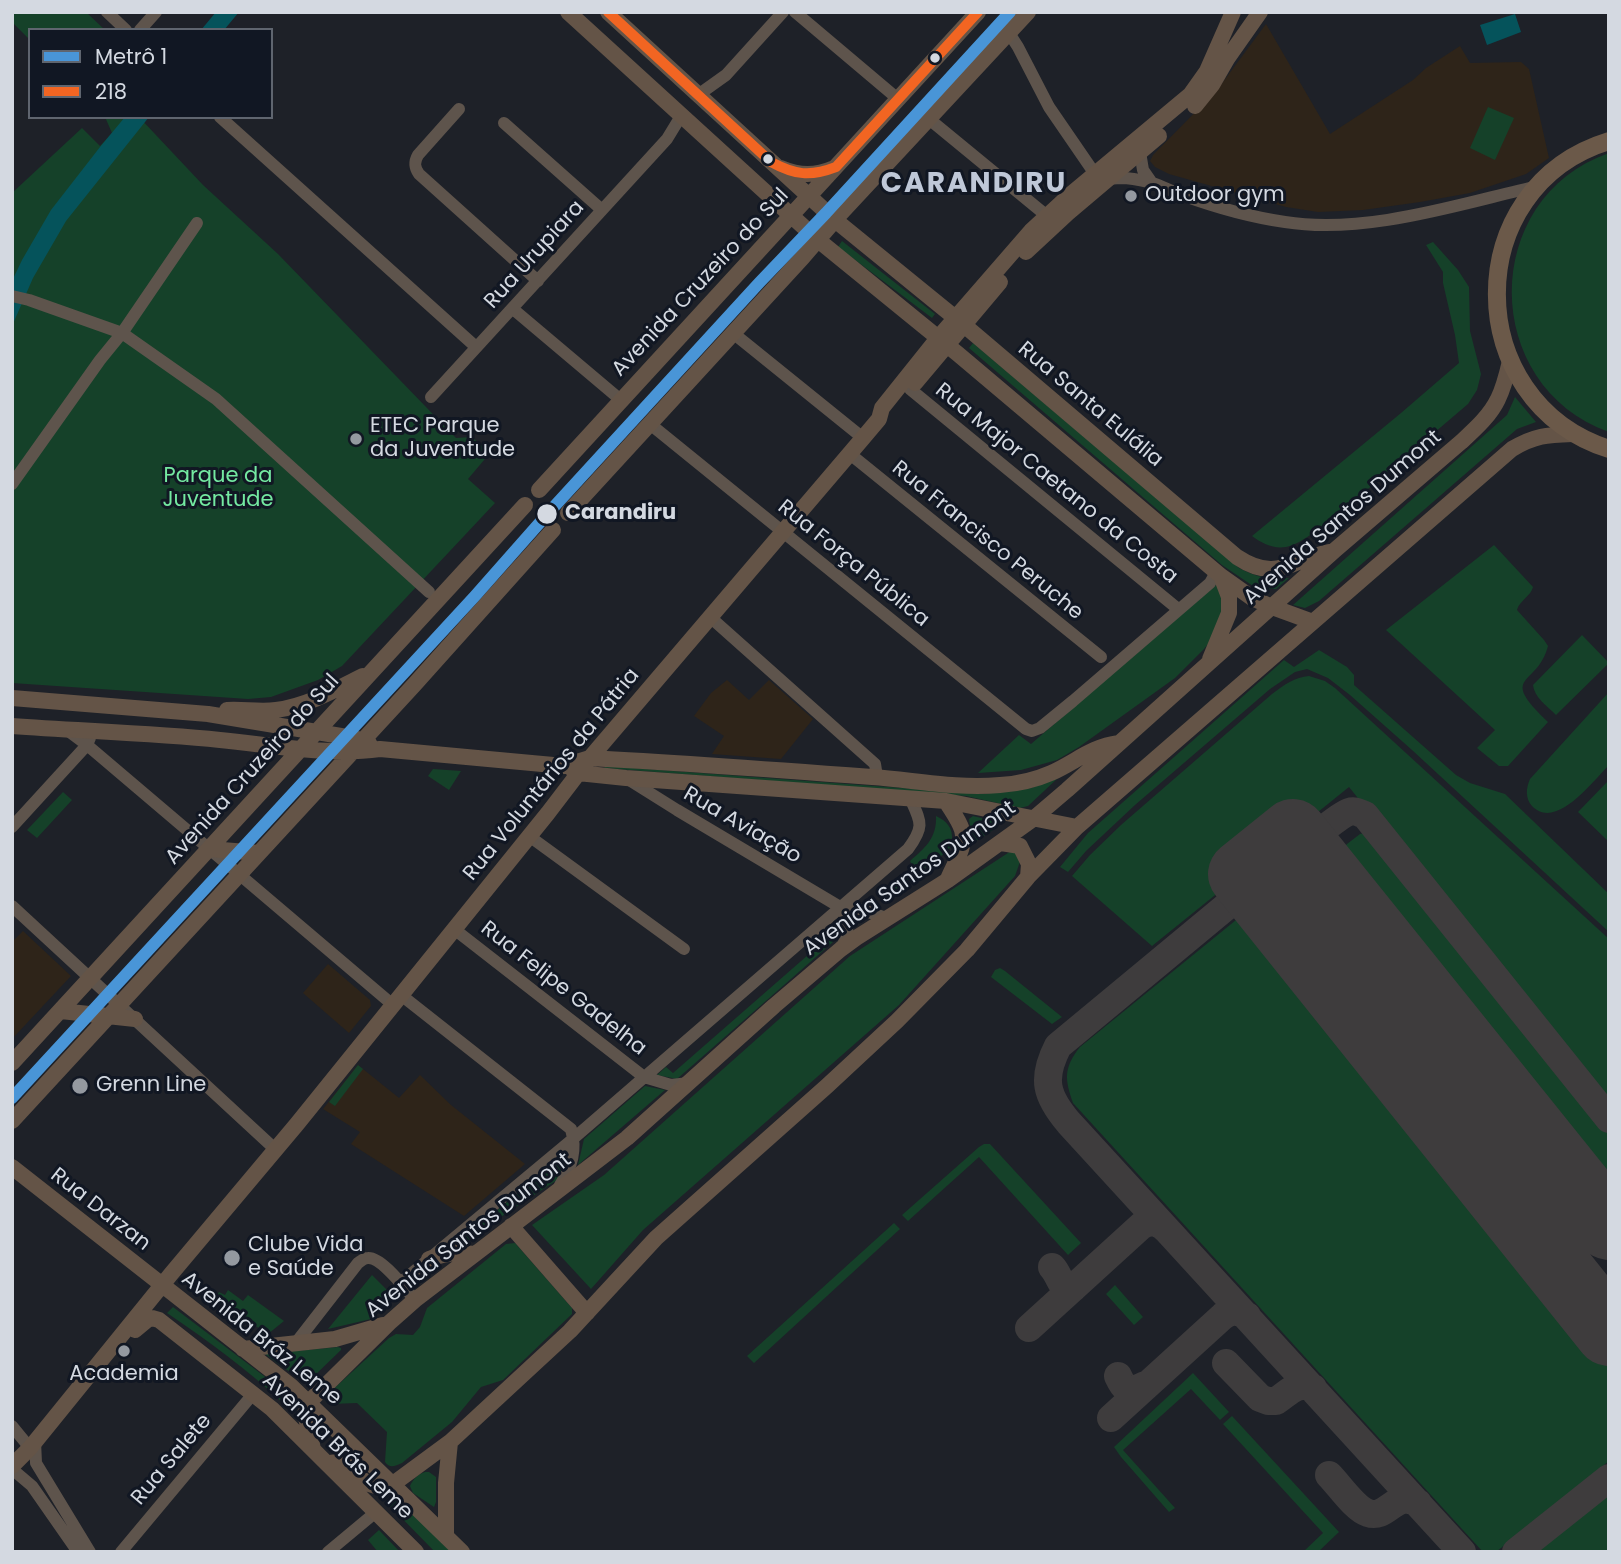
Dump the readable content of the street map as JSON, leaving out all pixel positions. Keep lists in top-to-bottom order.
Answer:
{
  "streets": {
    "main road": [
      "Avenida Cruzeiro do Sul",
      "Rua Santa Eulália",
      "Avenida Santos Dumont",
      "Rua Voluntários da Pátria",
      "Rua Darzan",
      "Avenida Bráz Leme",
      "Avenida Brás Leme"
    ],
    "street": [
      "Rua Urupiara",
      "Rua Major Caetano da Costa",
      "Rua Francisco Peruche",
      "Rua Força Pública",
      "Rua Aviação",
      "Rua Felipe Gadelha",
      "Rua Salete"
    ]
  },
  "crossings": [
    ["Avenida Cruzeiro do Sul", "Rua Santa Eulália"],
    ["Rua Santa Eulália", "Avenida Santos Dumont"],
    ["Rua Santa Eulália", "Rua Voluntários da Pátria"],
    ["Rua Major Caetano da Costa", "Rua Força Pública"],
    ["Rua Major Caetano da Costa", "Rua Voluntários da Pátria"],
    ["Avenida Santos Dumont", "Rua Aviação"],
    ["Avenida Santos Dumont", "Rua Felipe Gadelha"],
    ["Avenida Santos Dumont", "Avenida Bráz Leme"],
    ["Rua Francisco Peruche", "Rua Voluntários da Pátria"],
    ["Rua Força Pública", "Rua Voluntários da Pátria"],
    ["Rua Voluntários da Pátria", "Rua Felipe Gadelha"],
    ["Rua Voluntários da Pátria", "Rua Darzan"],
    ["Rua Voluntários da Pátria", "Avenida Bráz Leme"],
    ["Rua Voluntários da Pátria", "Avenida Brás Leme"],
    ["Rua Darzan", "Avenida Bráz Leme"],
    ["Avenida Bráz Leme", "Avenida Brás Leme"],
    ["Avenida Brás Leme", "Rua Salete"]
  ],
  "districts": ["CARANDIRU"],
  "parks": ["Parque da Juventude"],
  "places": [
    "Outdoor gym",
    "ETEC Parque da Juventude",
    "Carandiru",
    "Grenn Line",
    "Clube Vida e Saúde",
    "Academia"
  ],
  "lines": ["metro line 1", "transit line 218"],
  "legend": ["Metrô 1", "218"]
}
